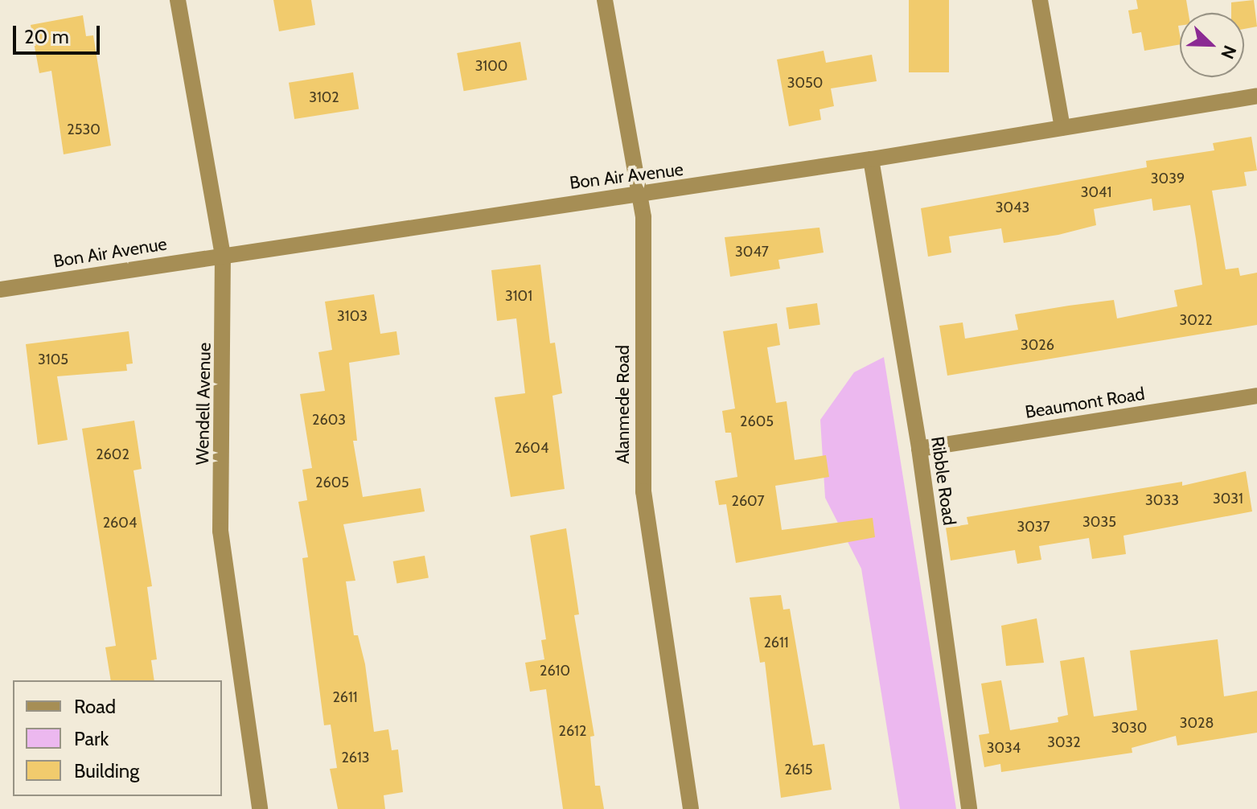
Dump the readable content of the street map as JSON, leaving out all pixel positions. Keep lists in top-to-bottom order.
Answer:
{
  "streets": {
    "street": [
      "Bon Air Avenue",
      "Beaumont Road",
      "Wendell Avenue",
      "Alanmede Road",
      "Ribble Road"
    ]
  },
  "crossings": [
    ["Bon Air Avenue", "Wendell Avenue"],
    ["Bon Air Avenue", "Alanmede Road"],
    ["Bon Air Avenue", "Ribble Road"],
    ["Beaumont Road", "Ribble Road"]
  ],
  "house_numbers": [
    "3100",
    "3050",
    "3102",
    "2530",
    "3039",
    "3041",
    "3043",
    "3047",
    "3101",
    "3103",
    "3022",
    "3026",
    "3105",
    "2603",
    "2605",
    "2604",
    "2602",
    "2605",
    "3031",
    "3033",
    "2607",
    "3035",
    "2604",
    "3037",
    "2611",
    "2610",
    "2611",
    "3028",
    "3030",
    "2612",
    "3032",
    "3034",
    "2613",
    "2615"
  ],
  "legend": ["Road", "Park", "Building"],
  "scale_bar": "20 m",
  "north": "bottom right"
}
